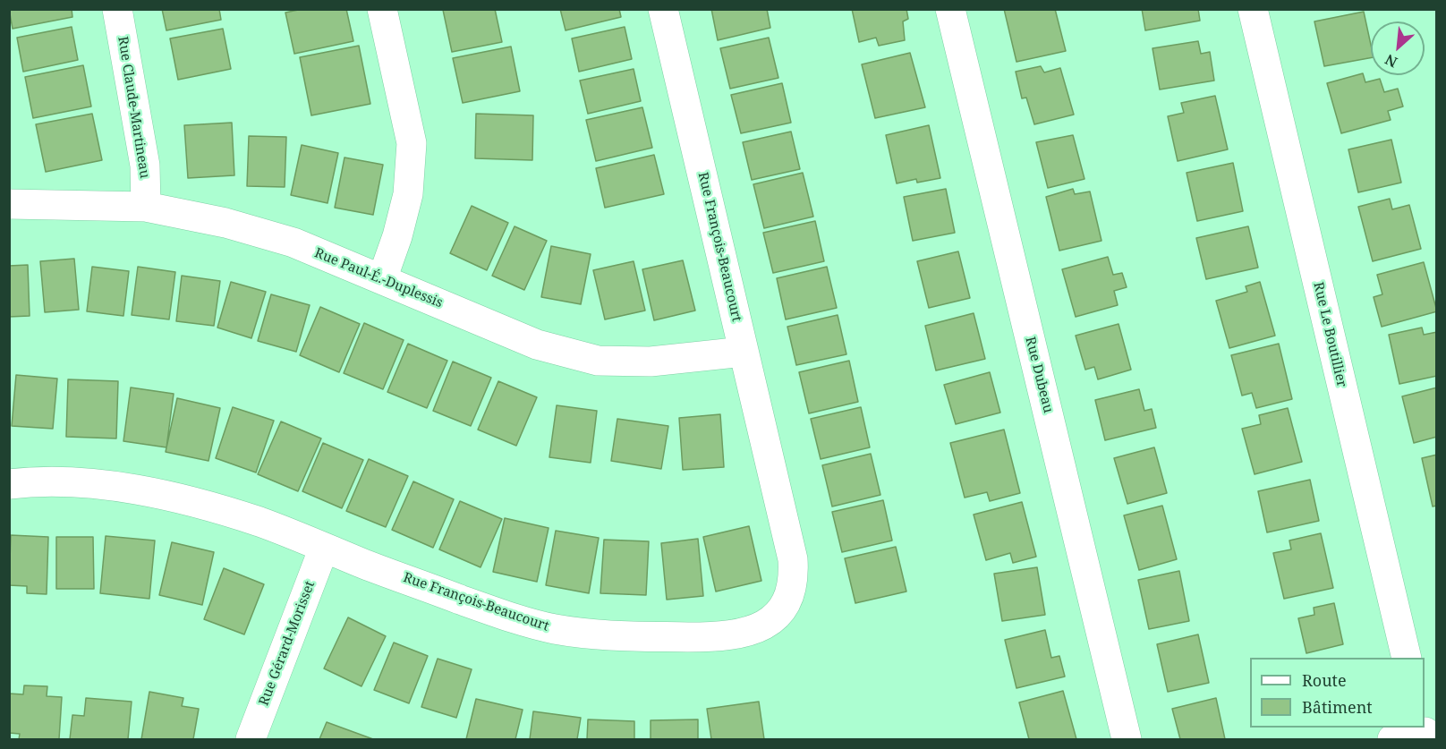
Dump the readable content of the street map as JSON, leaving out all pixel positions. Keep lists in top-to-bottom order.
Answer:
{
  "streets": {
    "street": [
      "Rue Claude-Martineau",
      "Rue François-Beaucourt",
      "Rue Paul-É.-Duplessis",
      "Rue Le Boutillier",
      "Rue Dubeau",
      "Rue Gérard-Morisset"
    ]
  },
  "crossings": [
    ["Rue Claude-Martineau", "Rue Paul-É.-Duplessis"],
    ["Rue François-Beaucourt", "Rue Paul-É.-Duplessis"],
    ["Rue François-Beaucourt", "Rue Gérard-Morisset"]
  ],
  "legend": ["Route", "Bâtiment"],
  "north": "bottom left"
}
